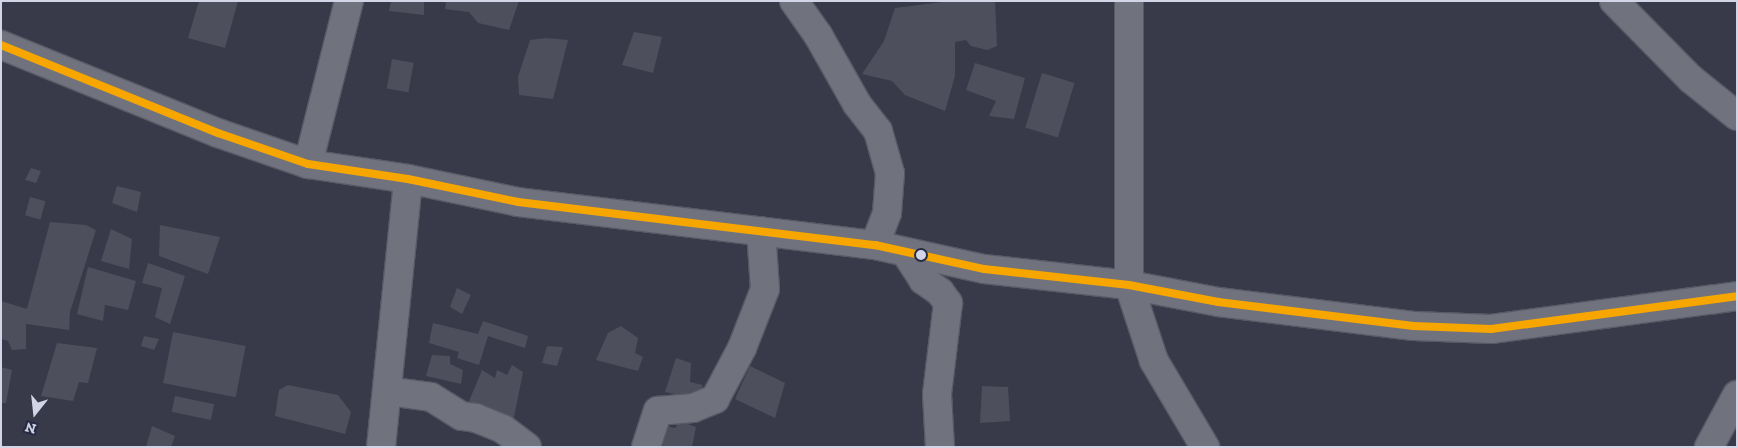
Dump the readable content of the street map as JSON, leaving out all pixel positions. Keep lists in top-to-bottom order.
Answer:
{
  "north": "bottom"
}
